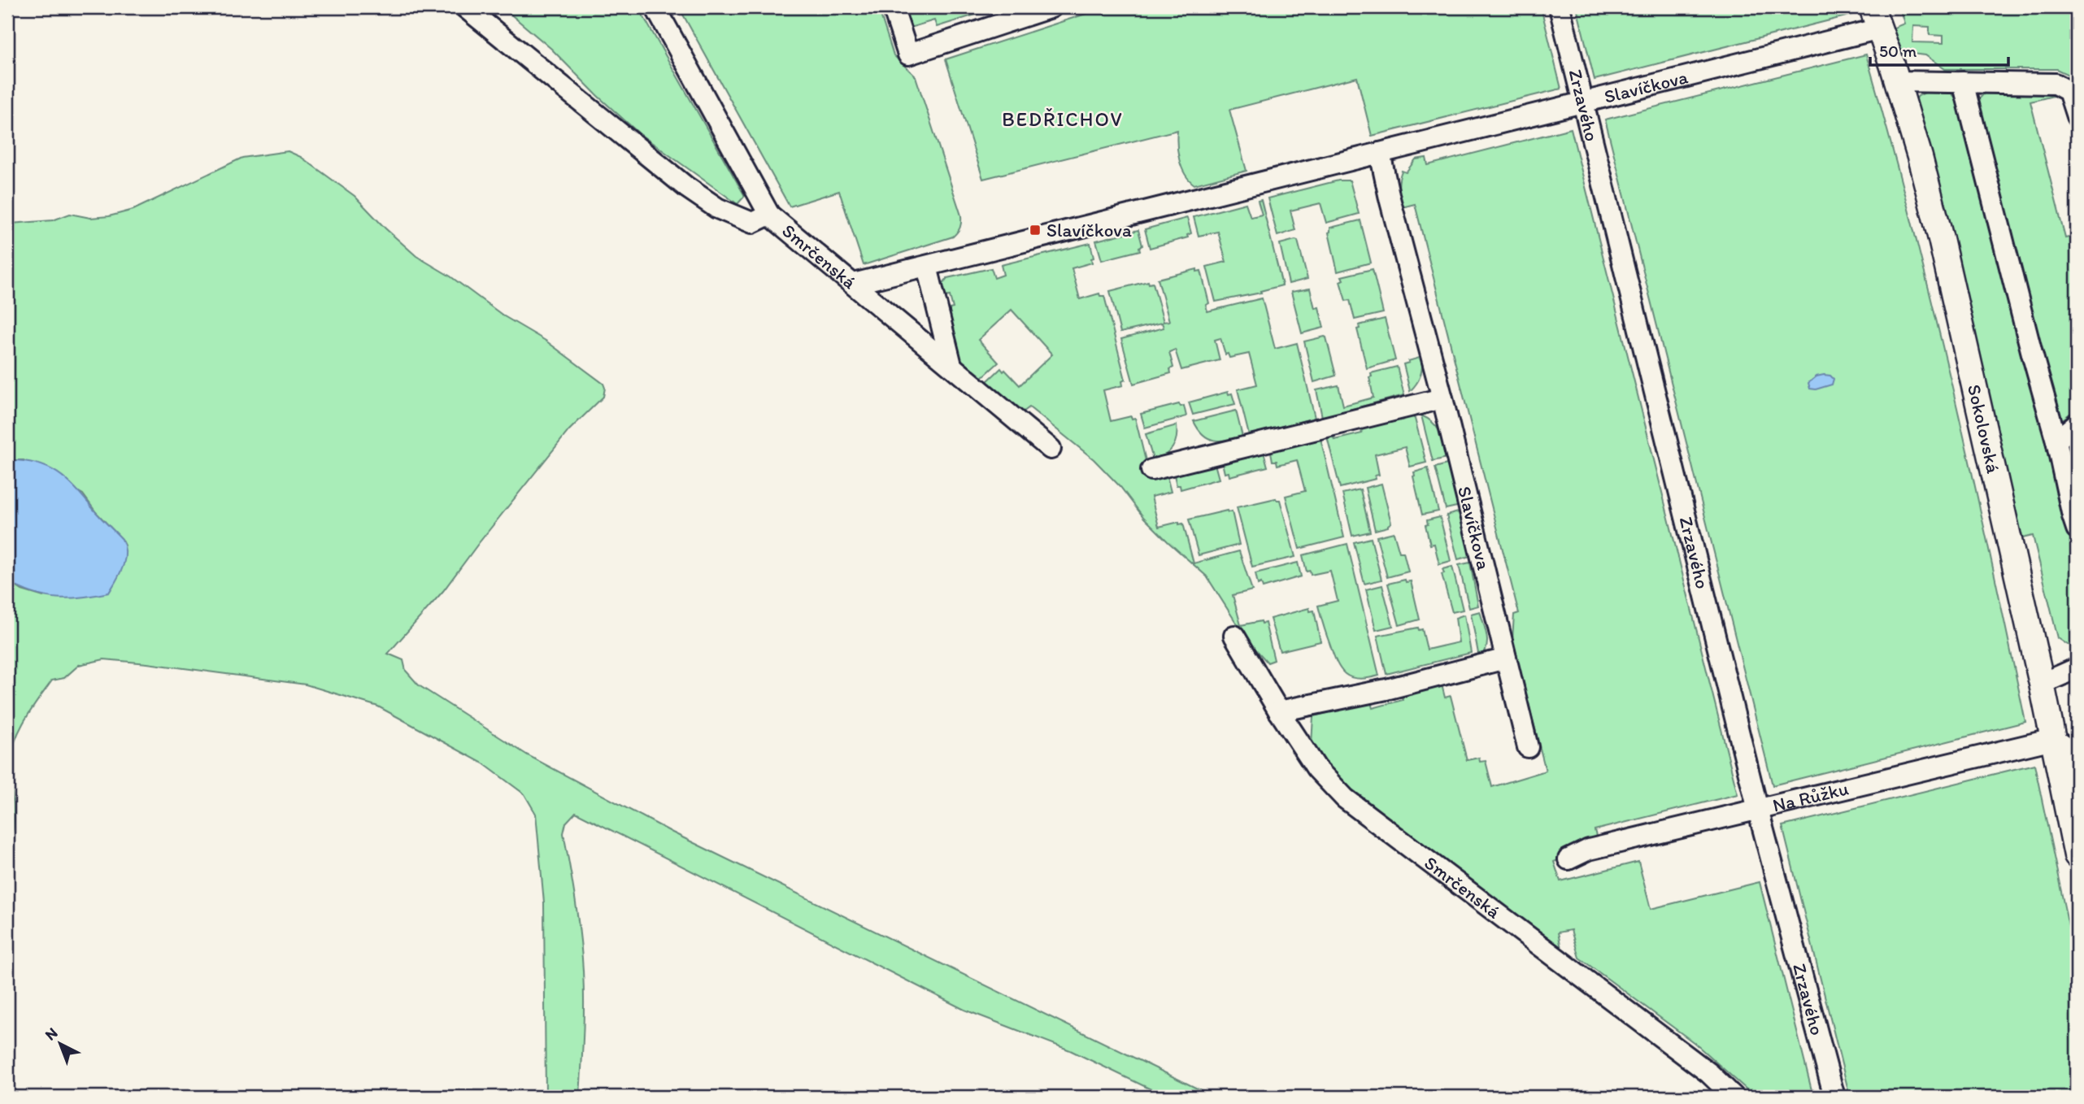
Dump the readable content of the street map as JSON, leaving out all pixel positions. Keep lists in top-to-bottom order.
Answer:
{
  "streets": {
    "street": [
      "Slavíčkova",
      "Zrzavého",
      "Smrčenská",
      "Sokolovská",
      "Na Růžku"
    ]
  },
  "crossings": [
    ["Slavíčkova", "Zrzavého"],
    ["Slavíčkova", "Smrčenská"],
    ["Slavíčkova", "Sokolovská"],
    ["Zrzavého", "Na Růžku"],
    ["Sokolovská", "Na Růžku"]
  ],
  "districts": ["BEDŘICHOV"],
  "places": {
    "transit": ["Slavíčkova"]
  },
  "scale_bar": "50 m",
  "north": "top left"
}
